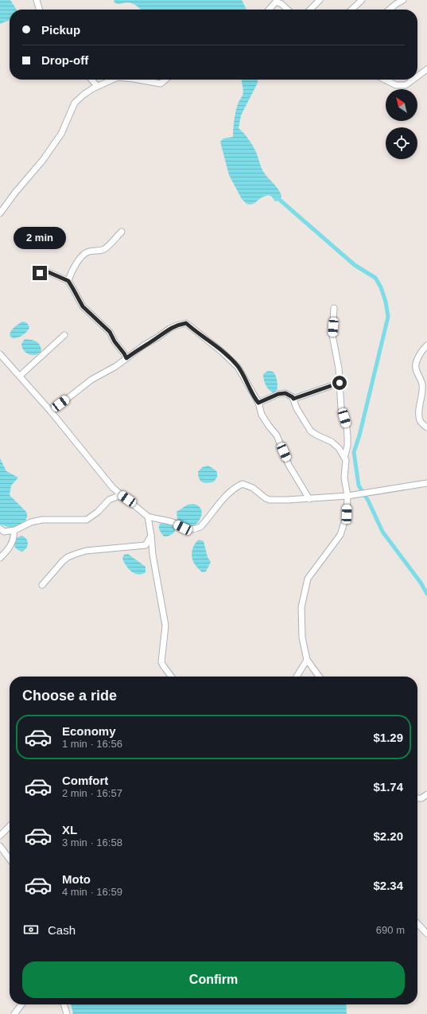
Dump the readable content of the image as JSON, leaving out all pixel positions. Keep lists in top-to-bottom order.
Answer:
{
  "north": "top left",
  "page": {
    "banner": ["Pickup", "Drop-off"],
    "bubble": "2 min",
    "heading": "Choose a ride",
    "list": [
      {
        "name": "Economy",
        "note": "1 min · 16:56",
        "value": "$1.29"
      },
      {
        "name": "Comfort",
        "note": "2 min · 16:57",
        "value": "$1.74"
      },
      {
        "name": "XL",
        "note": "3 min · 16:58",
        "value": "$2.20"
      },
      {
        "name": "Moto",
        "note": "4 min · 16:59",
        "value": "$2.34"
      }
    ],
    "pay": ["Cash", "690 m"],
    "buttons": "Confirm"
  }
}
